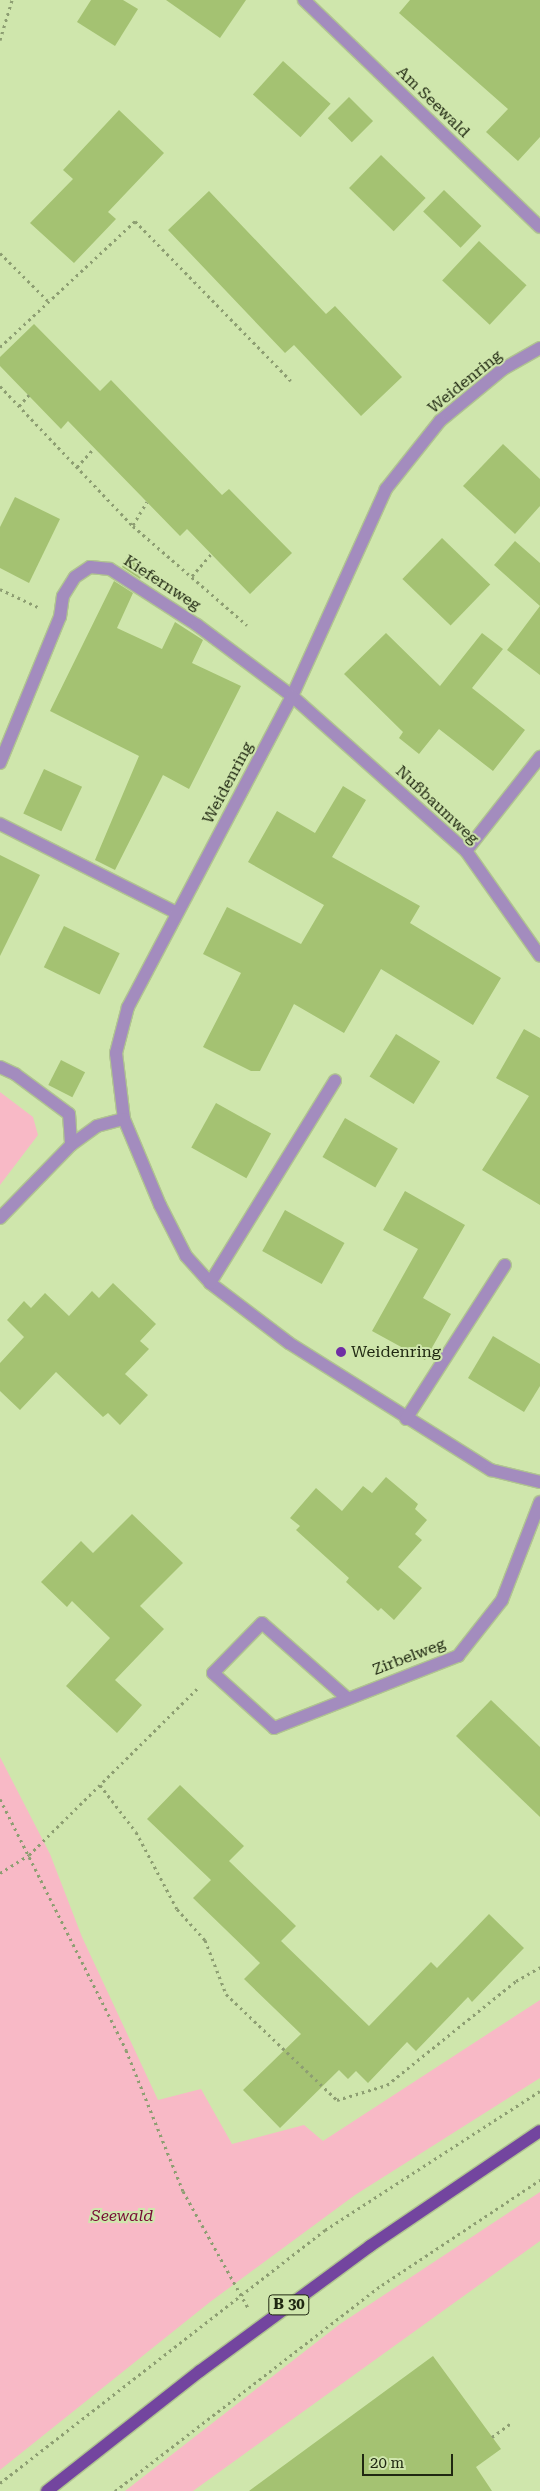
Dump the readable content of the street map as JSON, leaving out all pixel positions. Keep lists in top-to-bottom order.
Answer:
{
  "streets": {
    "main road": ["B 30"],
    "street": [
      "Am Seewald",
      "Weidenring",
      "Kiefernweg",
      "Nußbaumweg",
      "Zirbelweg"
    ]
  },
  "crossings": [
    ["Weidenring", "Kiefernweg"],
    ["Weidenring", "Nußbaumweg"],
    ["Kiefernweg", "Nußbaumweg"]
  ],
  "parks": ["Seewald"],
  "places": ["Weidenring"],
  "scale_bar": "20 m"
}
